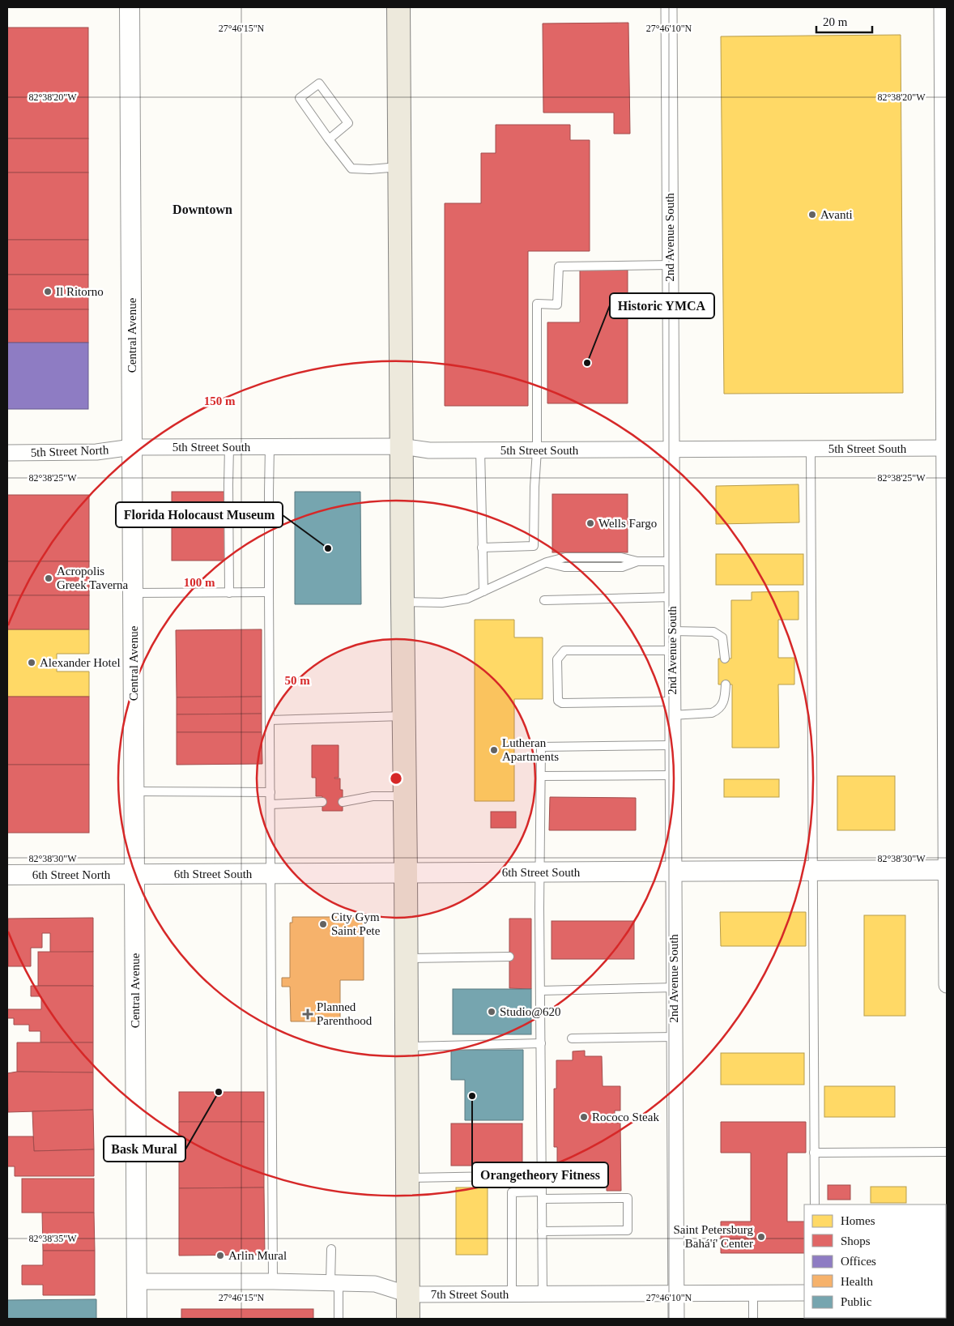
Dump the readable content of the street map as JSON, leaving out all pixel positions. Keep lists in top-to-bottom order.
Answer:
{
  "streets": {
    "street": [
      "2nd Avenue South",
      "Central Avenue",
      "5th Street South",
      "5th Street North",
      "6th Street South",
      "6th Street North",
      "7th Street South"
    ]
  },
  "crossings": [
    ["2nd Avenue South", "5th Street South"],
    ["2nd Avenue South", "6th Street South"],
    ["2nd Avenue South", "7th Street South"],
    ["Central Avenue", "5th Street South"],
    ["Central Avenue", "5th Street North"],
    ["Central Avenue", "6th Street South"],
    ["Central Avenue", "6th Street North"],
    ["Central Avenue", "7th Street South"],
    ["5th Street South", "5th Street North"],
    ["6th Street South", "6th Street North"]
  ],
  "districts": ["Downtown"],
  "places": {
    "other": [
      "Avanti",
      "Il Ritorno",
      "Historic YMCA",
      "Wells Fargo",
      "Florida Holocaust Museum",
      "Acropolis Greek Taverna",
      "Alexander Hotel",
      "Lutheran Apartments",
      "City Gym Saint Pete",
      "Studio@620",
      "Bask Mural",
      "Orangetheory Fitness",
      "Rococo Steak",
      "Saint Petersburg Bahá'í' Center",
      "Arlin Mural"
    ],
    "health": ["Planned Parenthood"]
  },
  "legend": [
    "Homes",
    "Shops",
    "Offices",
    "Health",
    "Public"
  ],
  "scale_bar": "20 m",
  "coordinates": [
    "27°46'15\"N",
    "27°46'10\"N",
    "82°38'20\"W",
    "82°38'25\"W",
    "82°38'30\"W",
    "82°38'35\"W"
  ],
  "rings": ["150 m", "100 m", "50 m"]
}
